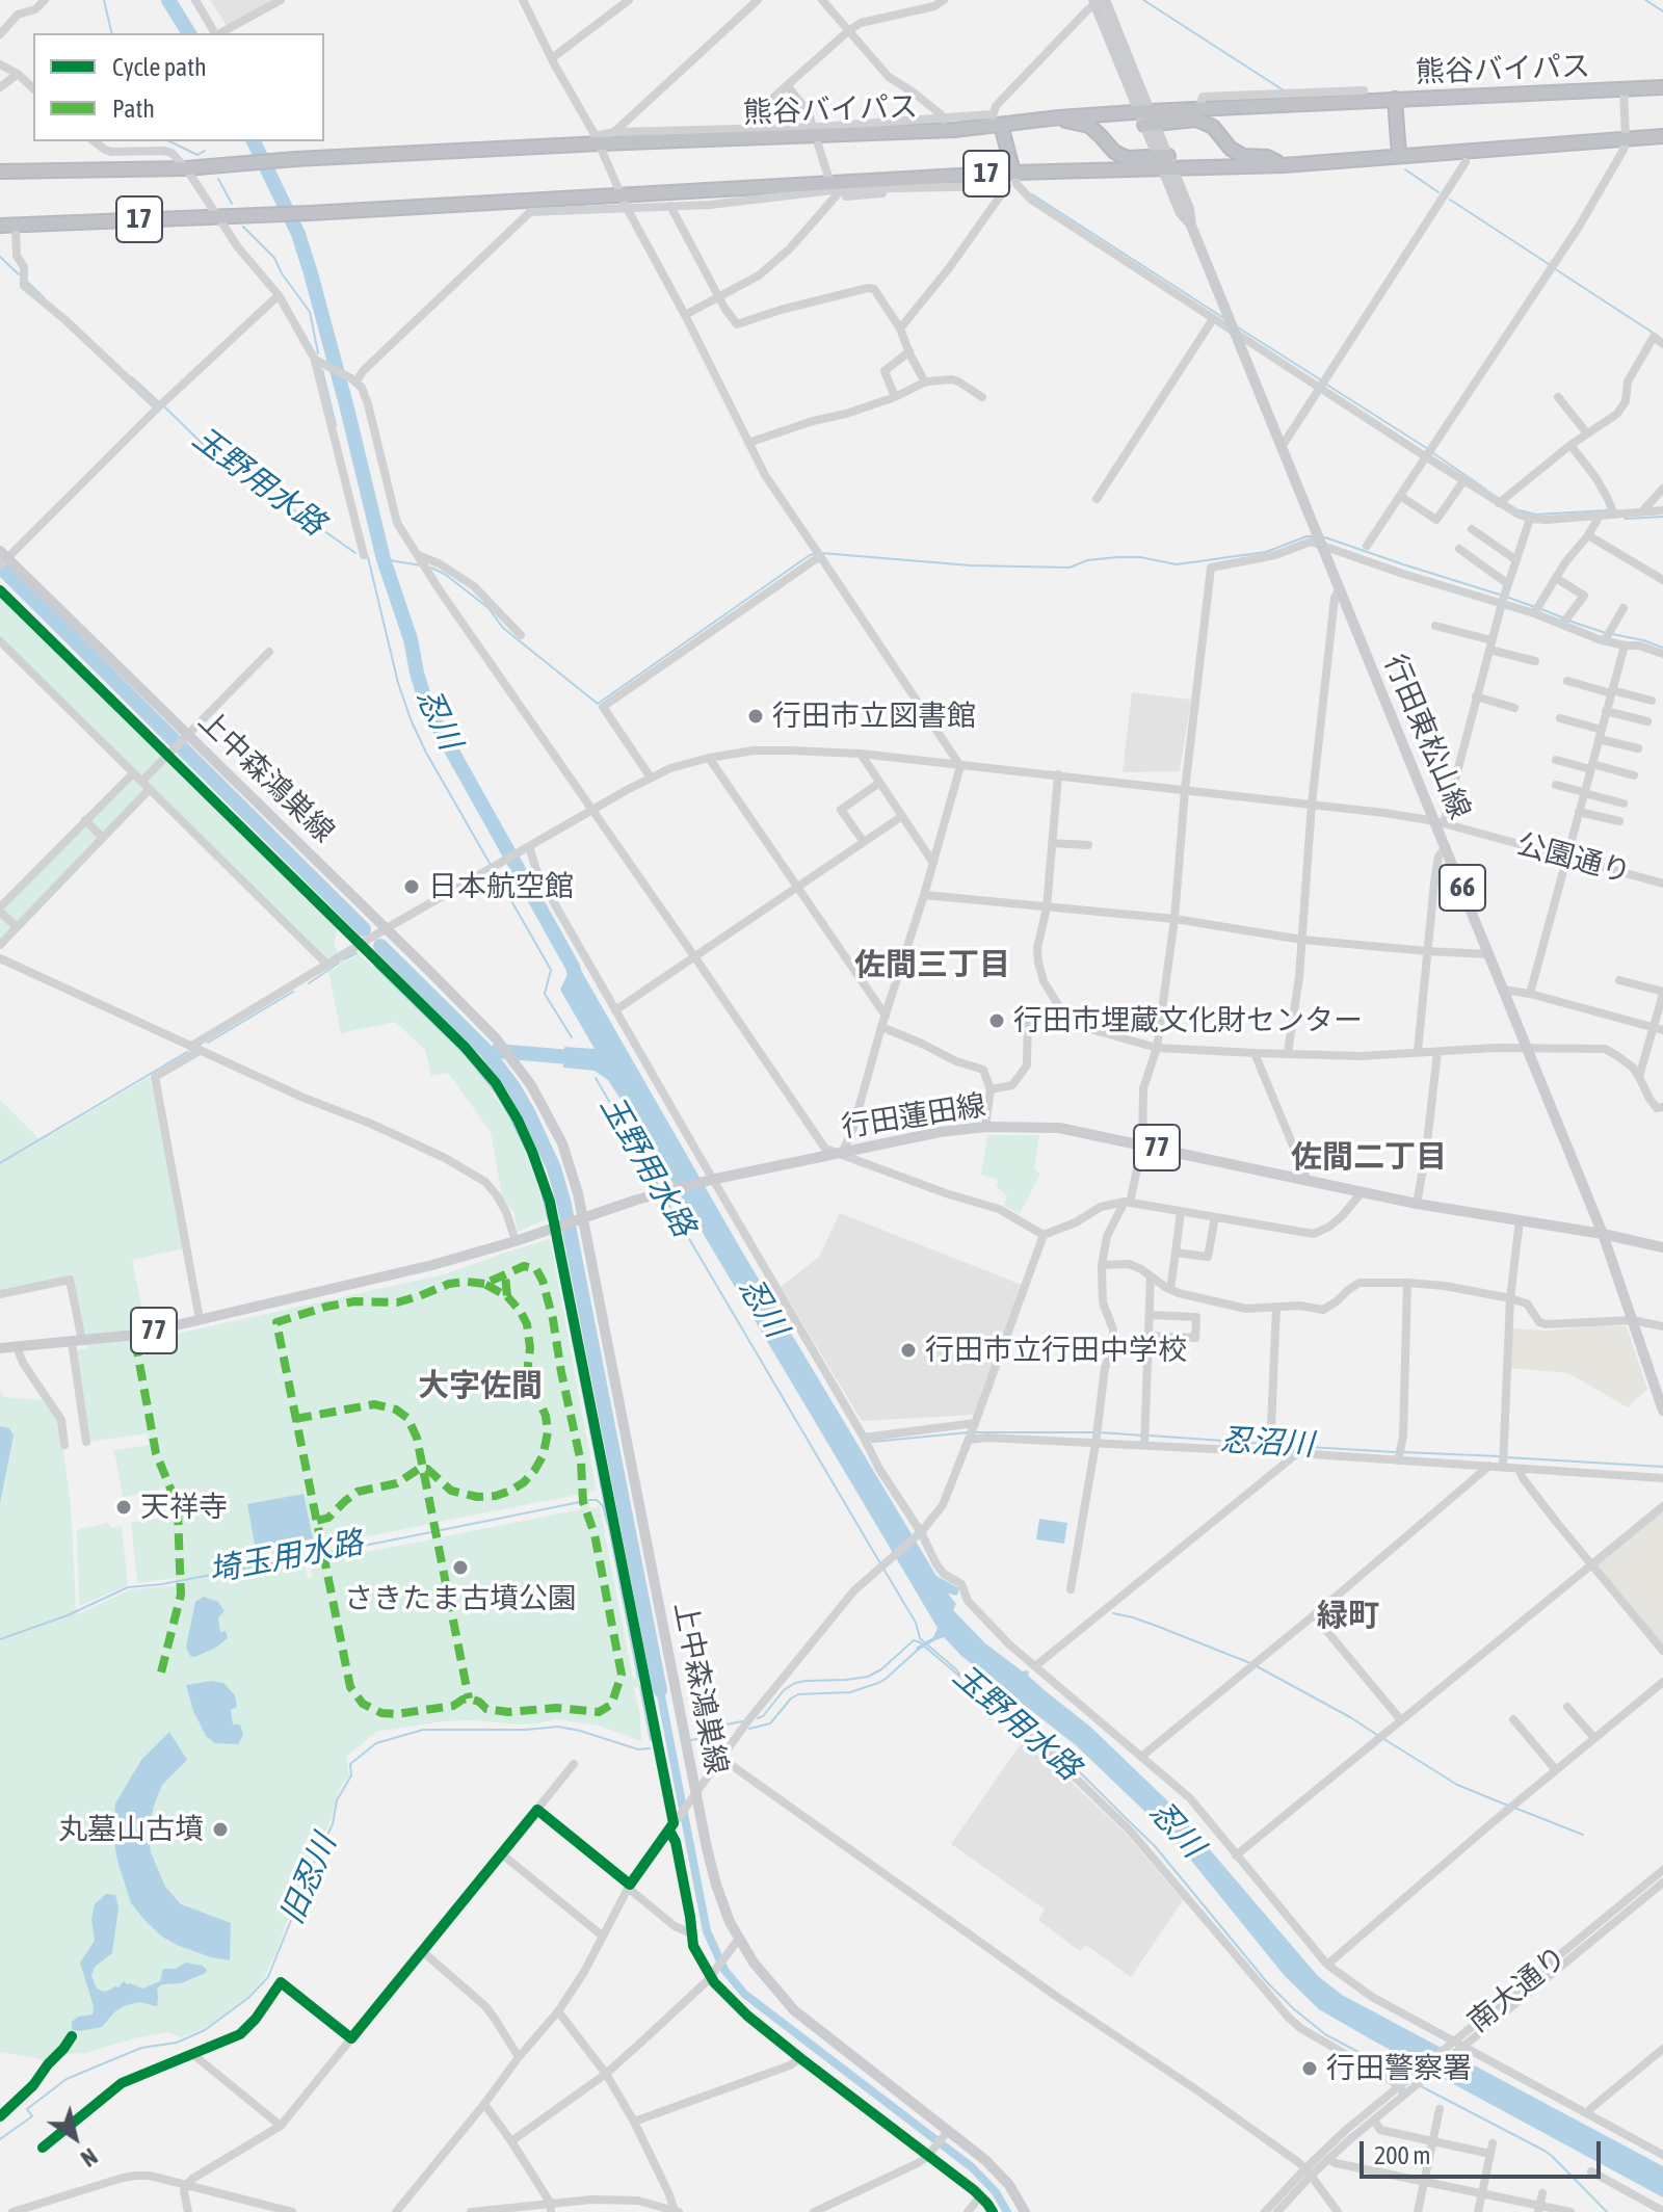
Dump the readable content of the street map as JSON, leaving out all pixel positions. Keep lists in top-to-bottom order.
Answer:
{
  "streets": {
    "highway": ["熊谷バイパス", "17"],
    "main road": [
      "行田東松山線",
      "上中森鴻巣線",
      "66",
      "行田蓮田線",
      "77"
    ],
    "street": ["公園通り", "南大通り"]
  },
  "crossings": [
    ["熊谷バイパス", "17"],
    ["熊谷バイパス", "行田東松山線"],
    ["17", "行田東松山線"],
    ["行田東松山線", "公園通り"],
    ["行田東松山線", "行田蓮田線"],
    ["上中森鴻巣線", "公園通り"],
    ["上中森鴻巣線", "77"],
    ["公園通り", "77"],
    ["行田蓮田線", "77"]
  ],
  "districts": [
    "佐間三丁目",
    "佐間二丁目",
    "大字佐間",
    "緑町"
  ],
  "water": [
    "玉野用水路",
    "忍川",
    "忍沼川",
    "埼玉用水路",
    "旧忍川"
  ],
  "places": [
    "行田市立図書館",
    "日本航空館",
    "行田市埋蔵文化財センター",
    "行田市立行田中学校",
    "天祥寺",
    "さきたま古墳公園",
    "丸墓山古墳",
    "行田警察署"
  ],
  "legend": ["Cycle path", "Path"],
  "scale_bar": "200 m",
  "north": "bottom right"
}
